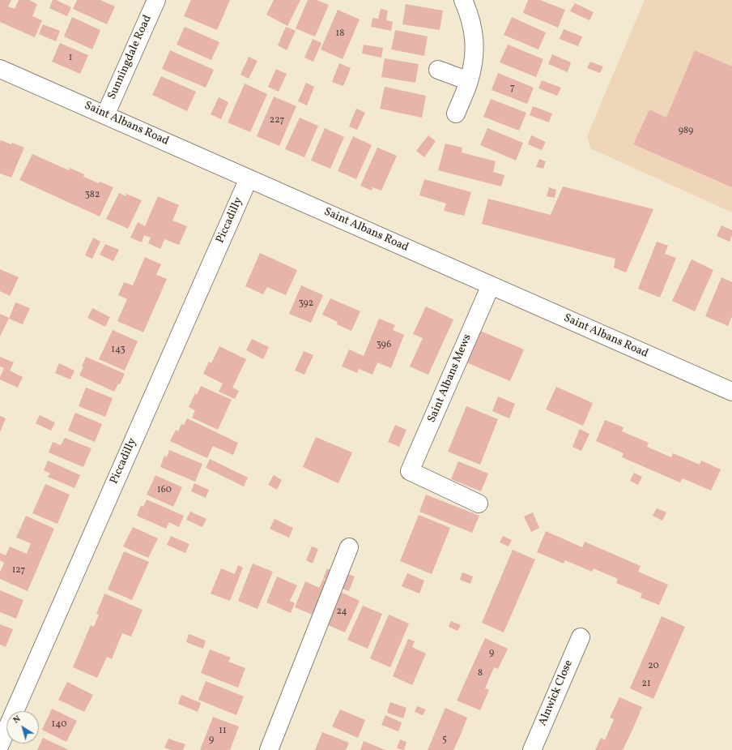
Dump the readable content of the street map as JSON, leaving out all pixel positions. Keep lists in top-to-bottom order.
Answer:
{
  "streets": {
    "street": [
      "Sunningdale Road",
      "Saint Albans Road",
      "Piccadilly",
      "Saint Albans Mews",
      "Alnwick Close"
    ]
  },
  "crossings": [
    ["Sunningdale Road", "Saint Albans Road"],
    ["Saint Albans Road", "Piccadilly"],
    ["Saint Albans Road", "Saint Albans Mews"]
  ],
  "house_numbers": [
    "18",
    "1",
    "7",
    "227",
    "989",
    "382",
    "392",
    "396",
    "143",
    "160",
    "127",
    "24",
    "9",
    "20",
    "8",
    "21",
    "140",
    "11",
    "9",
    "5"
  ],
  "north": "top left"
}
